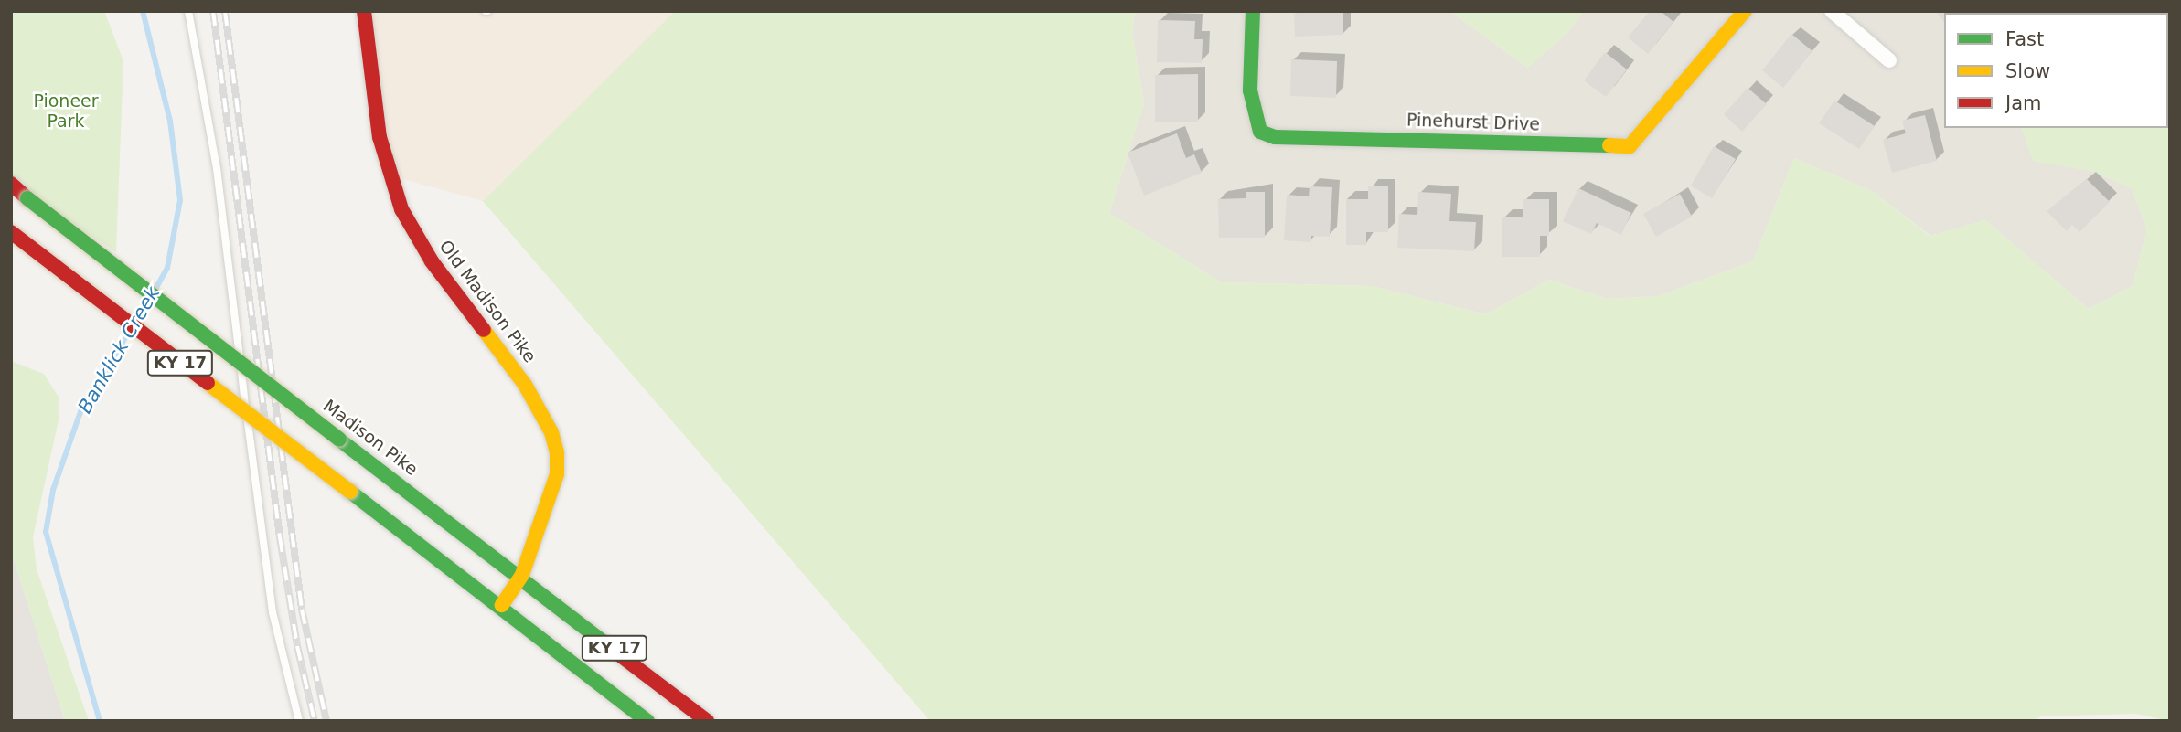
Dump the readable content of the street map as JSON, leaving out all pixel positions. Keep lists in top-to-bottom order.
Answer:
{
  "streets": {
    "main road": [
      "Pinehurst Drive",
      "Old Madison Pike",
      "KY 17",
      "Madison Pike"
    ]
  },
  "crossings": [
    ["Old Madison Pike", "KY 17"],
    ["Old Madison Pike", "Madison Pike"]
  ],
  "water": ["Banklick Creek"],
  "parks": ["Pioneer Park"],
  "legend": ["Fast", "Slow", "Jam"]
}
